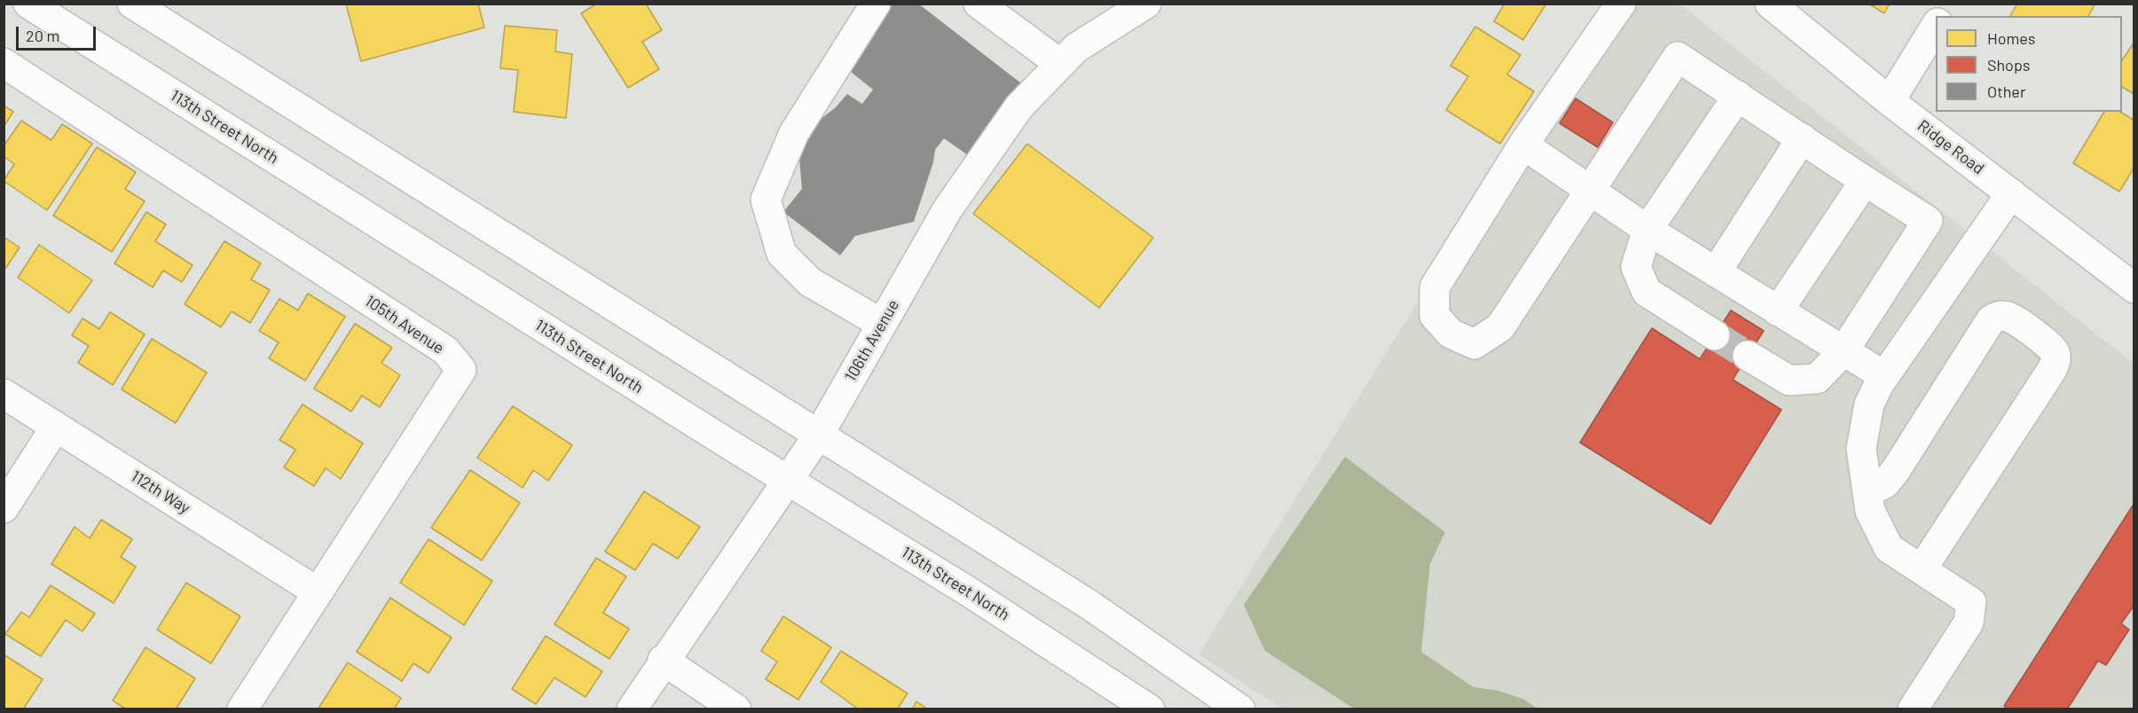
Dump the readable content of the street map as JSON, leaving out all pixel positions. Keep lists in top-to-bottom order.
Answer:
{
  "streets": {
    "street": [
      "113th Street North",
      "Ridge Road",
      "105th Avenue",
      "106th Avenue",
      "112th Way"
    ]
  },
  "crossings": [
    ["113th Street North", "106th Avenue"],
    ["105th Avenue", "112th Way"]
  ],
  "legend": ["Homes", "Shops", "Other"],
  "scale_bar": "20 m"
}
